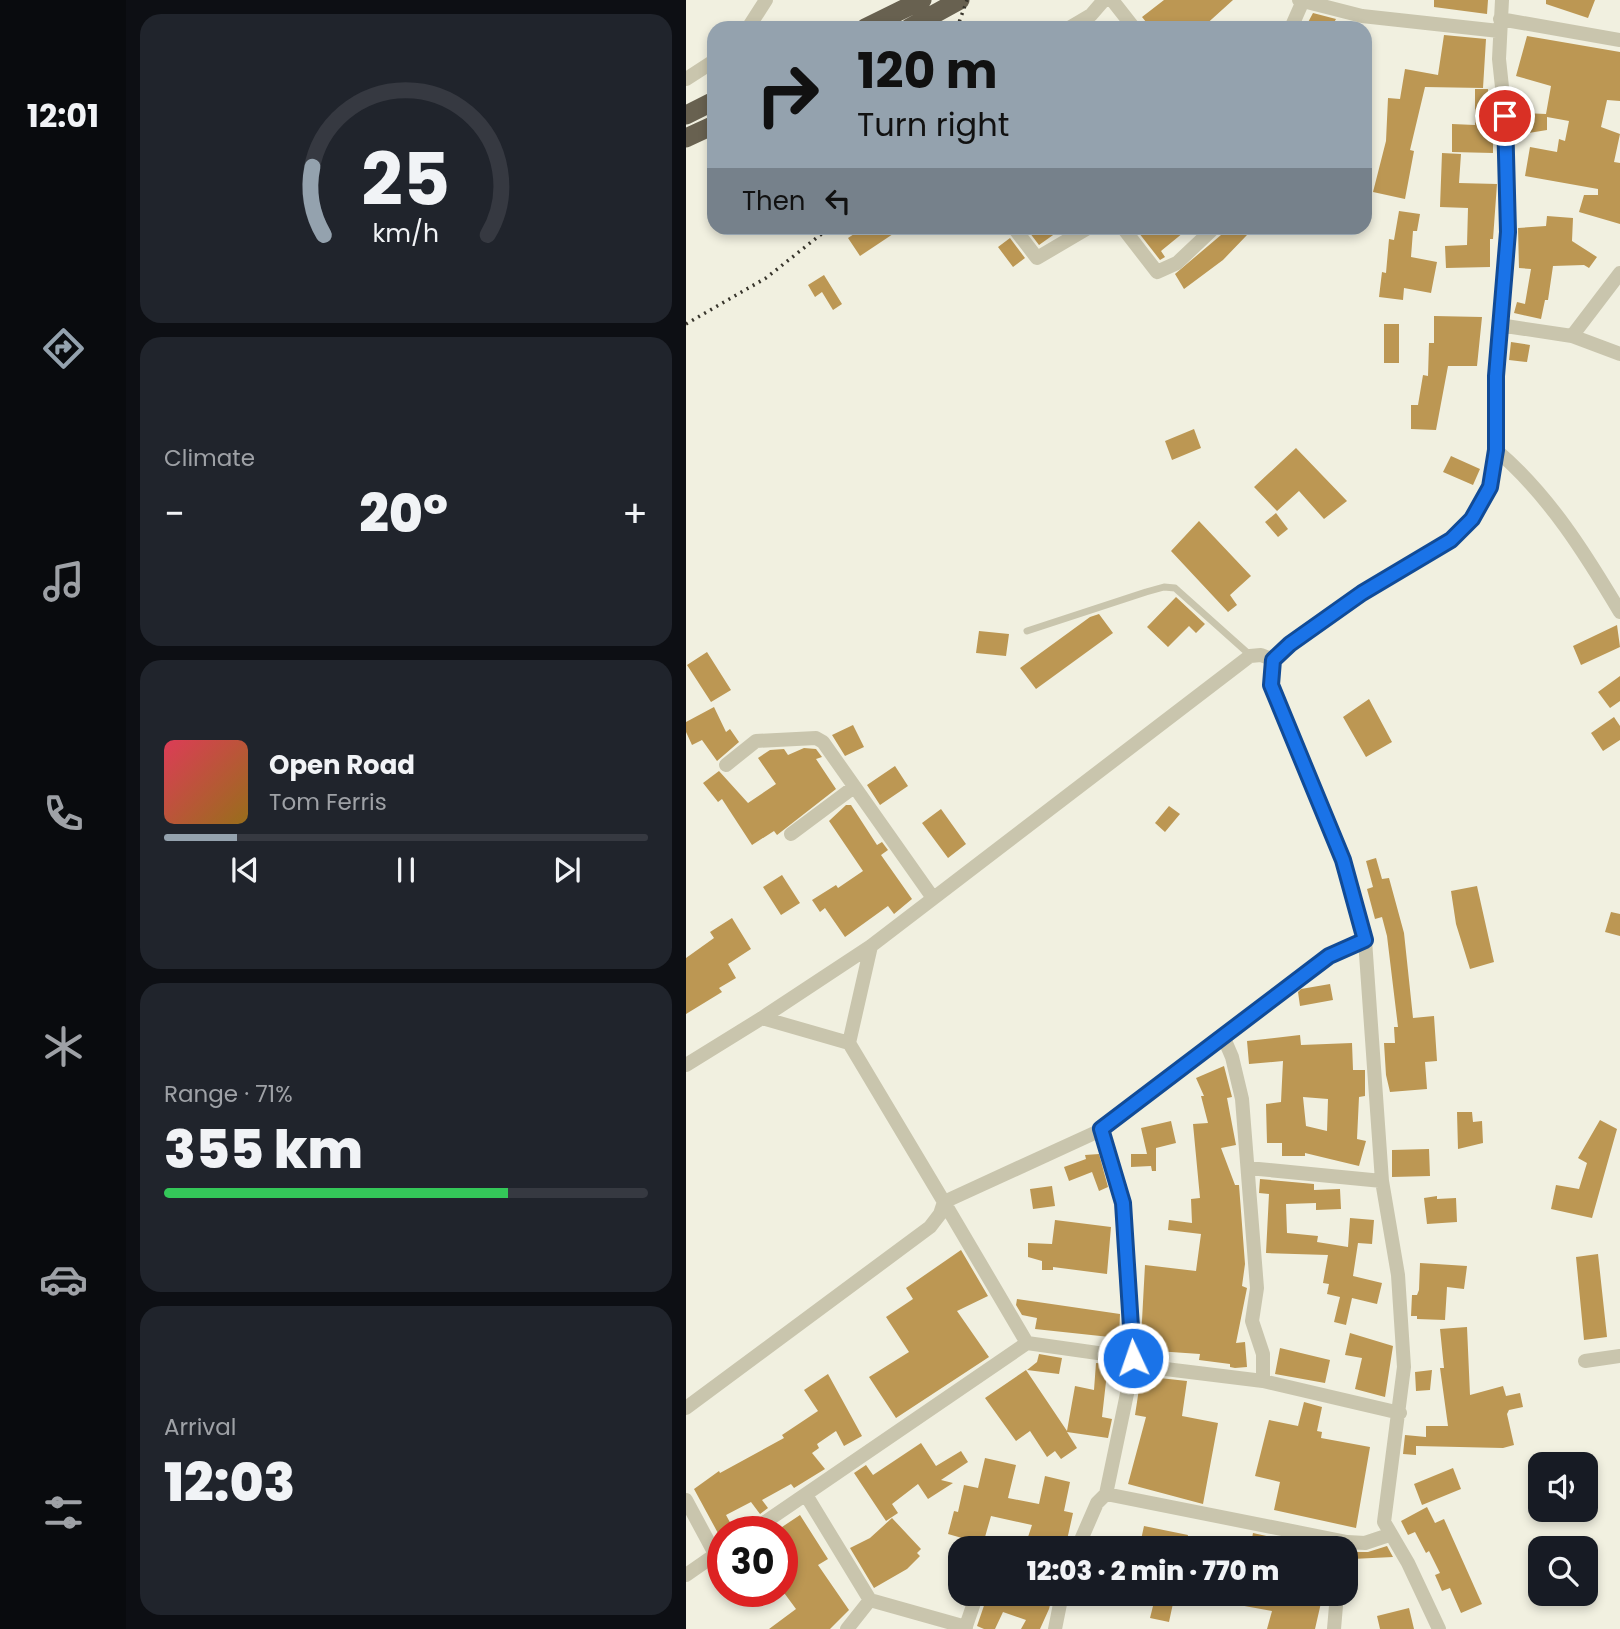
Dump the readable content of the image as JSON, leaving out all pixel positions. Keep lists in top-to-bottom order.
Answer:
{
  "page": {
    "tabs": "12:01",
    "turn": ["120 m", "Turn right"],
    "then": "Then",
    "tile": [
      "Climate",
      ["Range · 71%", "355 km"],
      ["Arrival", "12:03"]
    ],
    "heat": ["−", "20°", "+"],
    "song": ["Open Road", "Tom Ferris"],
    "limit": "30",
    "trip": "12:03 · 2 min · 770 m",
    "gauge": ["25", "km/h"]
  }
}
